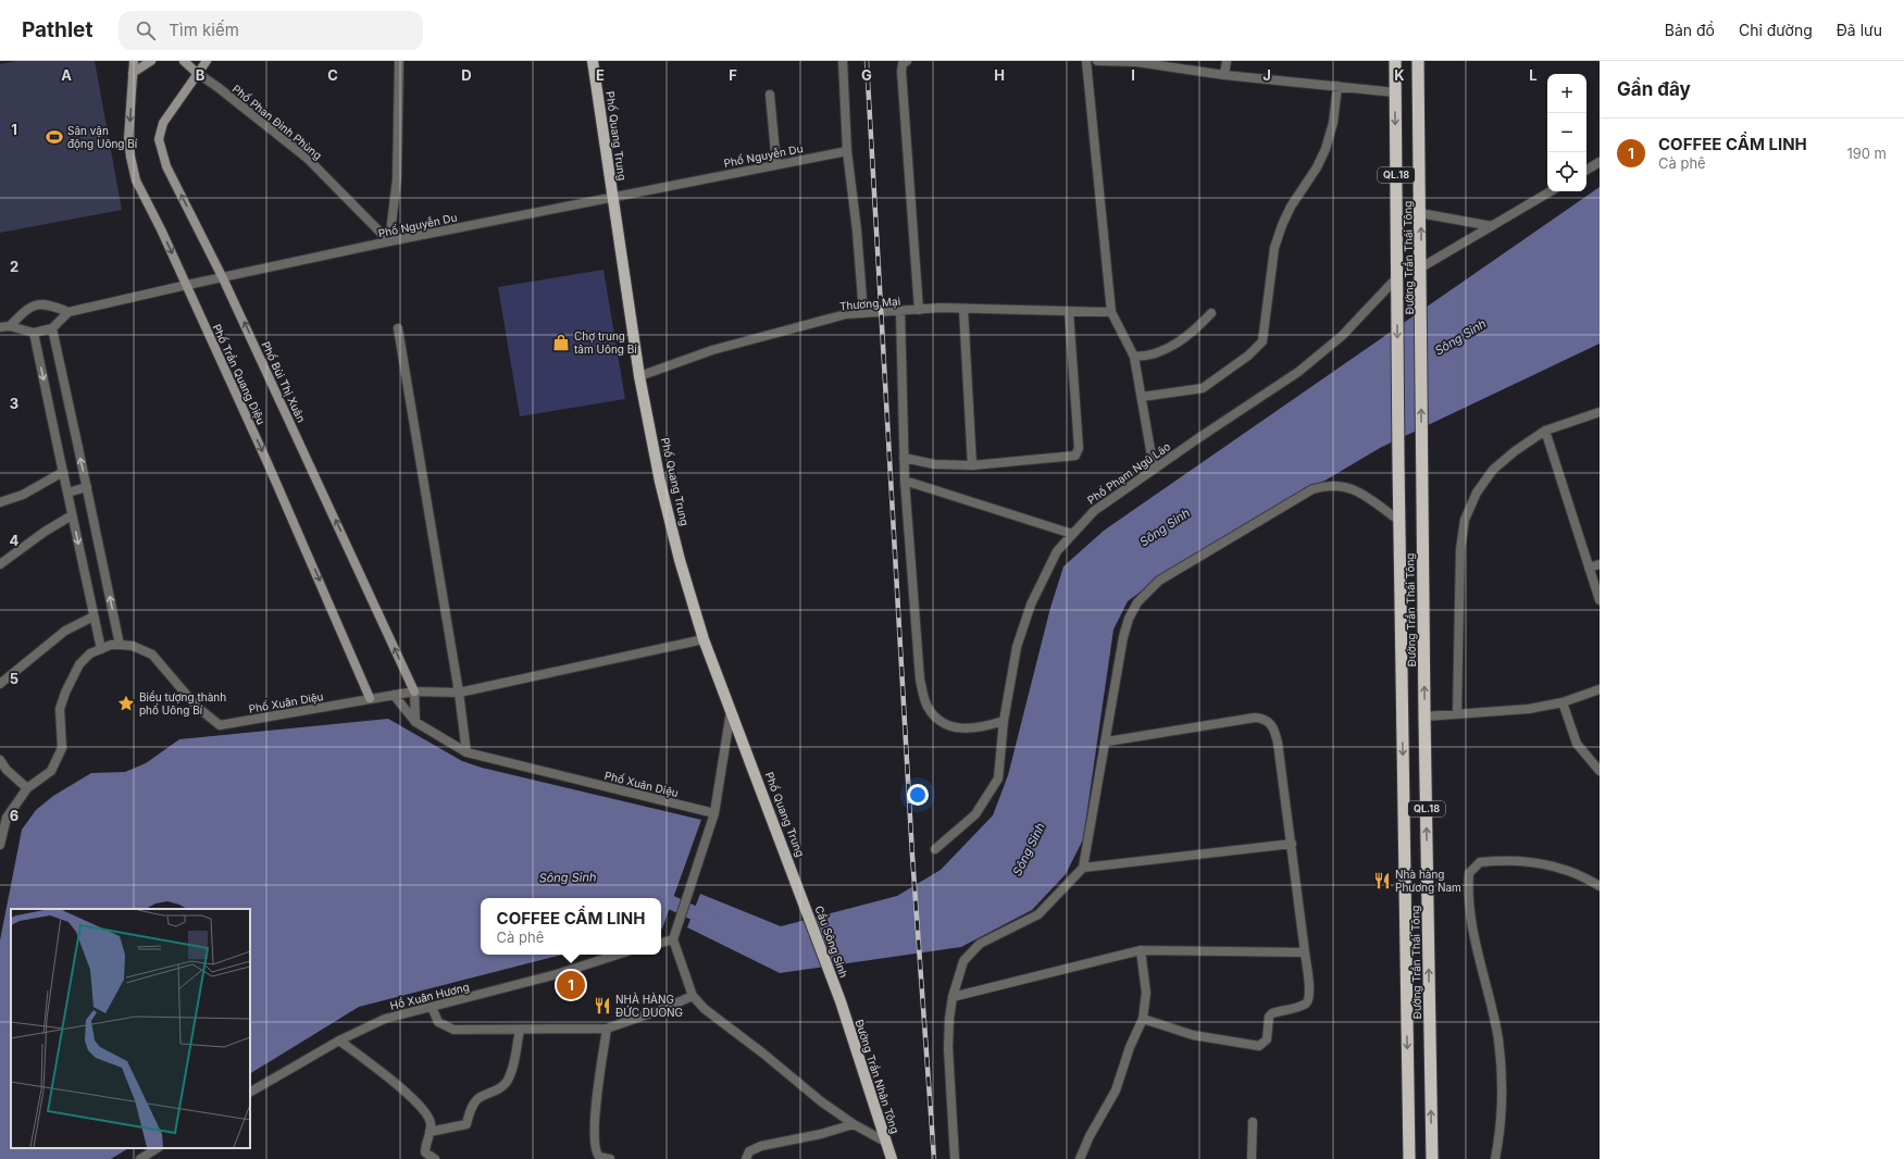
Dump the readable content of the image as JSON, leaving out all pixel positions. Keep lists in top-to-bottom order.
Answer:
{
  "streets": {
    "highway": ["QL.18", "Đường Trần Thái Tông"],
    "main road": [
      "Phố Phan Đình Phùng",
      "Phố Quang Trung",
      "Phố Trần Quang Diệu",
      "Phố Bùi Thị Xuân",
      "Cầu Sông Sinh",
      "Đường Trần Nhân Tông"
    ],
    "street": [
      "Phố Nguyễn Du",
      "Thương Mại",
      "Phố Phạm Ngũ Lão",
      "Phố Xuân Diệu",
      "Hồ Xuân Hương"
    ]
  },
  "crossings": [
    ["Phố Phan Đình Phùng", "Phố Nguyễn Du"],
    ["Phố Phan Đình Phùng", "Phố Bùi Thị Xuân"],
    ["Phố Quang Trung", "Phố Nguyễn Du"],
    ["Phố Quang Trung", "Thương Mại"],
    ["Phố Quang Trung", "Cầu Sông Sinh"],
    ["Phố Nguyễn Du", "Phố Trần Quang Diệu"],
    ["Phố Nguyễn Du", "Phố Bùi Thị Xuân"],
    ["Đường Trần Thái Tông", "Phố Phạm Ngũ Lão"],
    ["Phố Trần Quang Diệu", "Phố Xuân Diệu"],
    ["Phố Bùi Thị Xuân", "Phố Xuân Diệu"],
    ["Cầu Sông Sinh", "Đường Trần Nhân Tông"]
  ],
  "one_way": ["Phố Trần Quang Diệu", "Phố Bùi Thị Xuân"],
  "water": ["Sông Sinh"],
  "places": {
    "sports": ["Sân vận động Uông Bí"],
    "shop": ["Chợ trung tâm Uông Bí"],
    "place": ["Biểu tượng thành phố Uông Bí"],
    "restaurant": ["Nhà hàng Phương Nam", "NHÀ HÀNG ĐỨC DUONG"]
  },
  "page": {
    "header": "Pathlet",
    "search": "Tìm kiếm",
    "nav": ["Bản đồ", "Chỉ đường", "Đã lưu"],
    "heading": "Gần đây",
    "map_buttons": ["+", "−"],
    "list": [
      {
        "mark": "1",
        "name": "COFFEE CẨM LINH",
        "note": "Cà phê",
        "value": "190 m"
      }
    ],
    "popup": ["COFFEE CẨM LINH", "Cà phê"],
    "pins": "1"
  },
  "grid": {
    "columns": [
      "A",
      "B",
      "C",
      "D",
      "E",
      "F",
      "G",
      "H",
      "I",
      "J",
      "K",
      "L"
    ],
    "rows": [
      "1",
      "2",
      "3",
      "4",
      "5",
      "6"
    ]
  }
}
